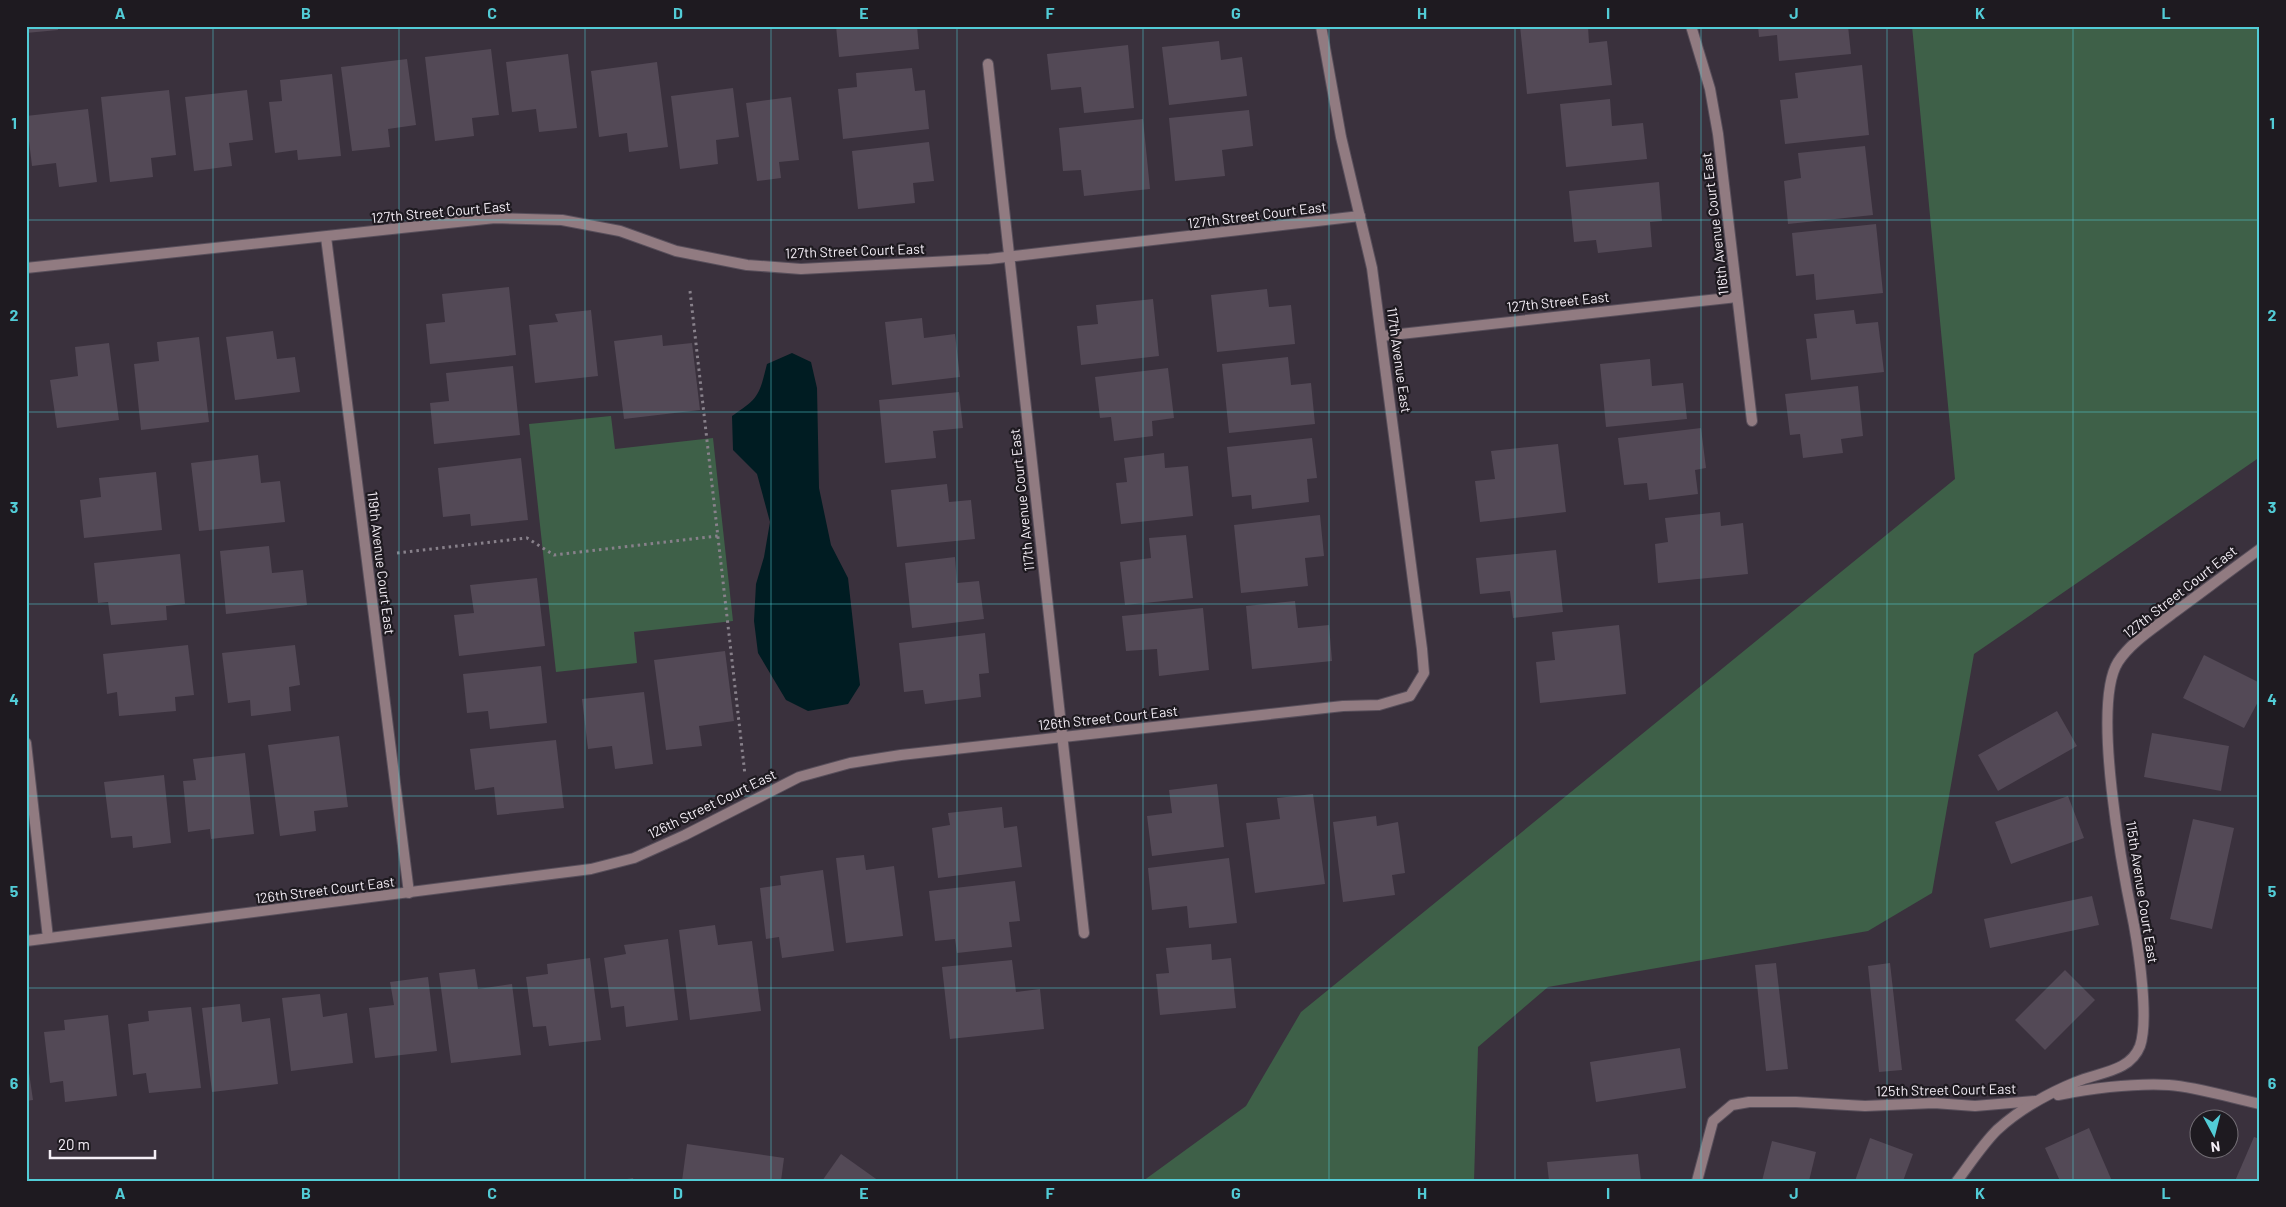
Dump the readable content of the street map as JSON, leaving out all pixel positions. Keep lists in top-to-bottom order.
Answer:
{
  "streets": {
    "street": [
      "127th Street Court East",
      "116th Avenue Court East",
      "127th Street East",
      "117th Avenue East",
      "117th Avenue Court East",
      "119th Avenue Court East",
      "126th Street Court East",
      "115th Avenue Court East",
      "125th Street Court East"
    ]
  },
  "crossings": [
    ["127th Street Court East", "117th Avenue East"],
    ["127th Street Court East", "117th Avenue Court East"],
    ["127th Street Court East", "119th Avenue Court East"],
    ["127th Street Court East", "115th Avenue Court East"],
    ["116th Avenue Court East", "127th Street East"],
    ["127th Street East", "117th Avenue East"],
    ["117th Avenue East", "126th Street Court East"],
    ["117th Avenue Court East", "126th Street Court East"],
    ["119th Avenue Court East", "126th Street Court East"],
    ["115th Avenue Court East", "125th Street Court East"]
  ],
  "scale_bar": "20 m",
  "north": "bottom",
  "grid": {
    "columns": [
      "A",
      "B",
      "C",
      "D",
      "E",
      "F",
      "G",
      "H",
      "I",
      "J",
      "K",
      "L"
    ],
    "rows": [
      "1",
      "2",
      "3",
      "4",
      "5",
      "6"
    ]
  }
}
